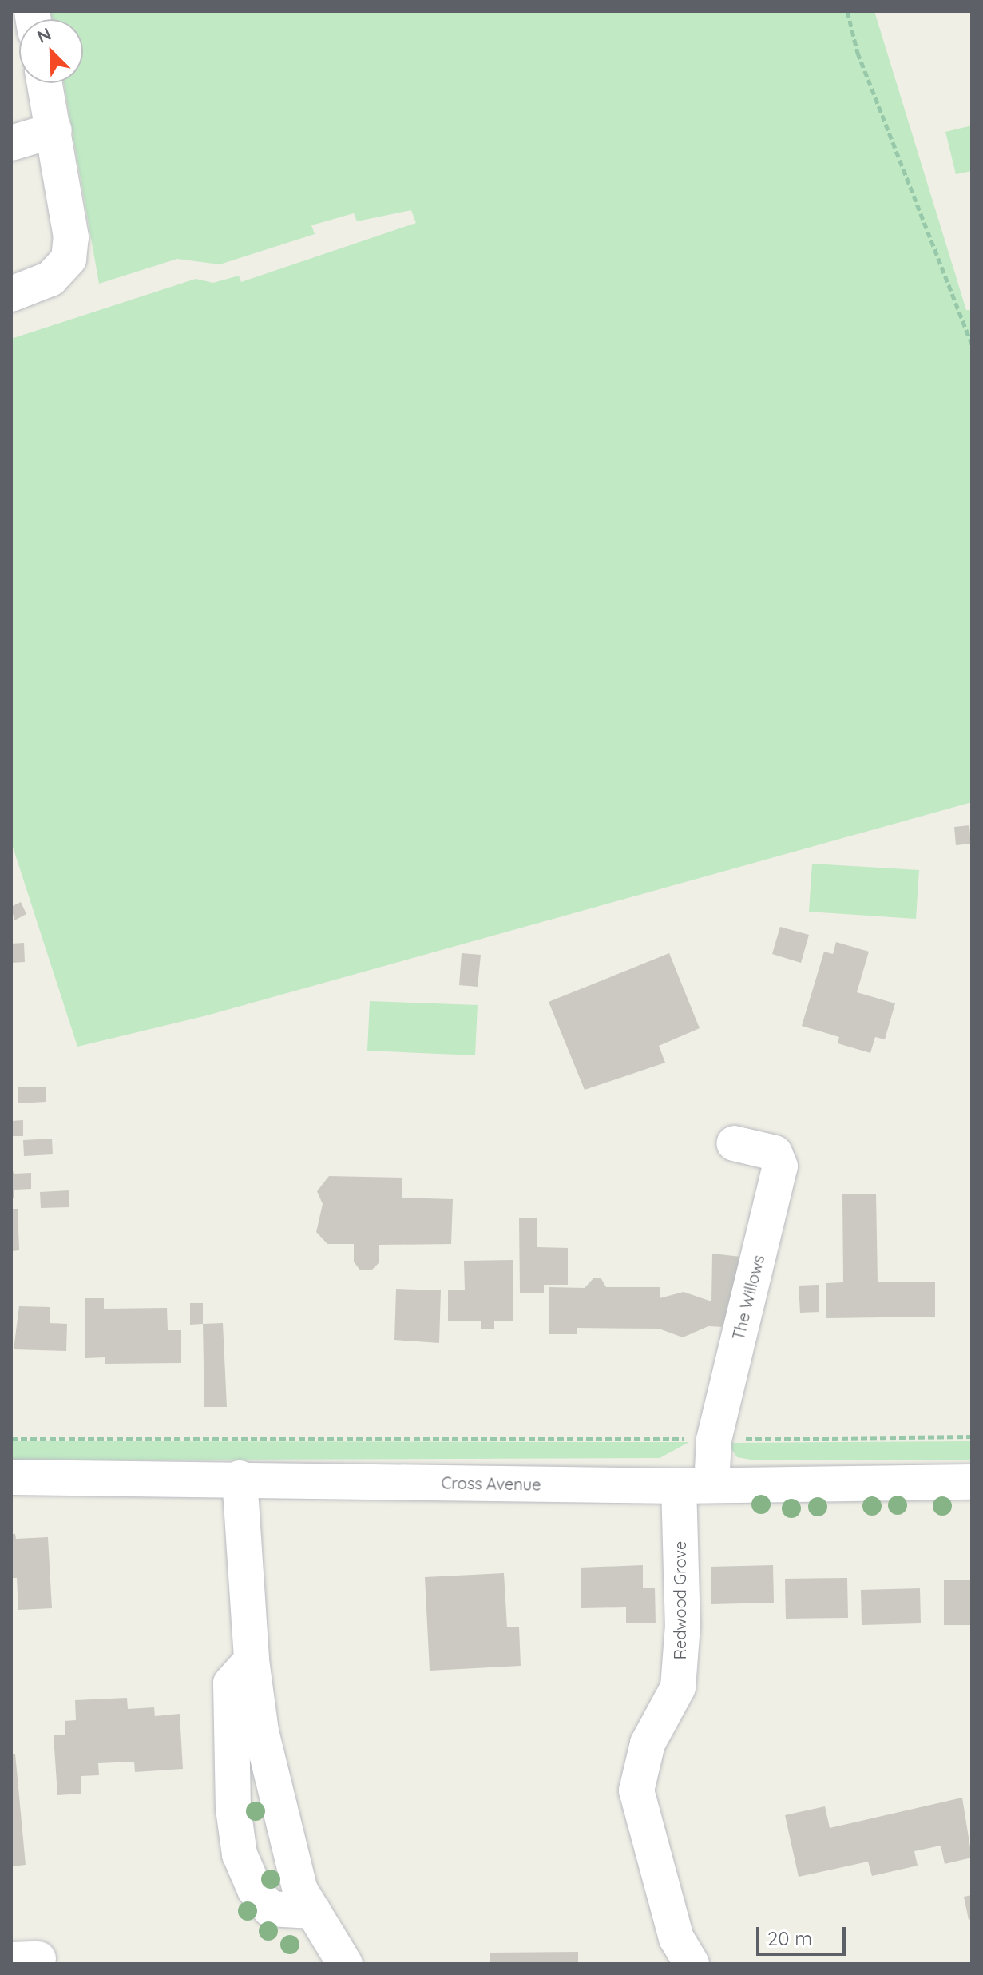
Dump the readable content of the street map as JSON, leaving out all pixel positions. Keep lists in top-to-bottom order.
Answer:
{
  "streets": {
    "street": ["The Willows", "Cross Avenue", "Redwood Grove"]
  },
  "crossings": [
    ["The Willows", "Cross Avenue"],
    ["The Willows", "Redwood Grove"],
    ["Cross Avenue", "Redwood Grove"]
  ],
  "scale_bar": "20 m",
  "north": "top left"
}
